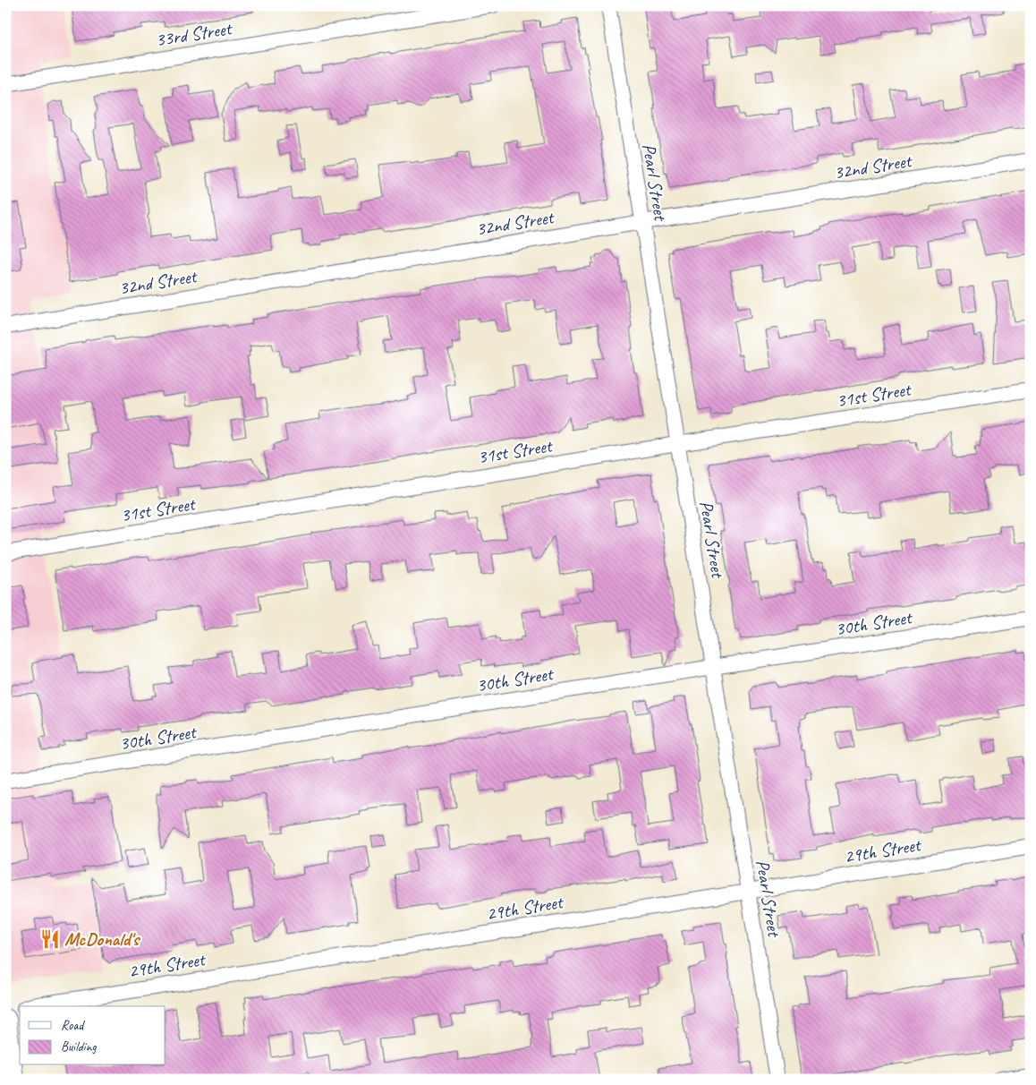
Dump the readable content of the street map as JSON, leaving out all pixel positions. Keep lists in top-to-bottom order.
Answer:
{
  "streets": {
    "street": [
      "33rd Street",
      "32nd Street",
      "Pearl Street",
      "31st Street",
      "30th Street",
      "29th Street"
    ]
  },
  "crossings": [
    ["32nd Street", "Pearl Street"],
    ["Pearl Street", "31st Street"],
    ["Pearl Street", "30th Street"],
    ["Pearl Street", "29th Street"]
  ],
  "places": {
    "restaurant": ["McDonald's"]
  },
  "legend": ["Road", "Building"]
}
